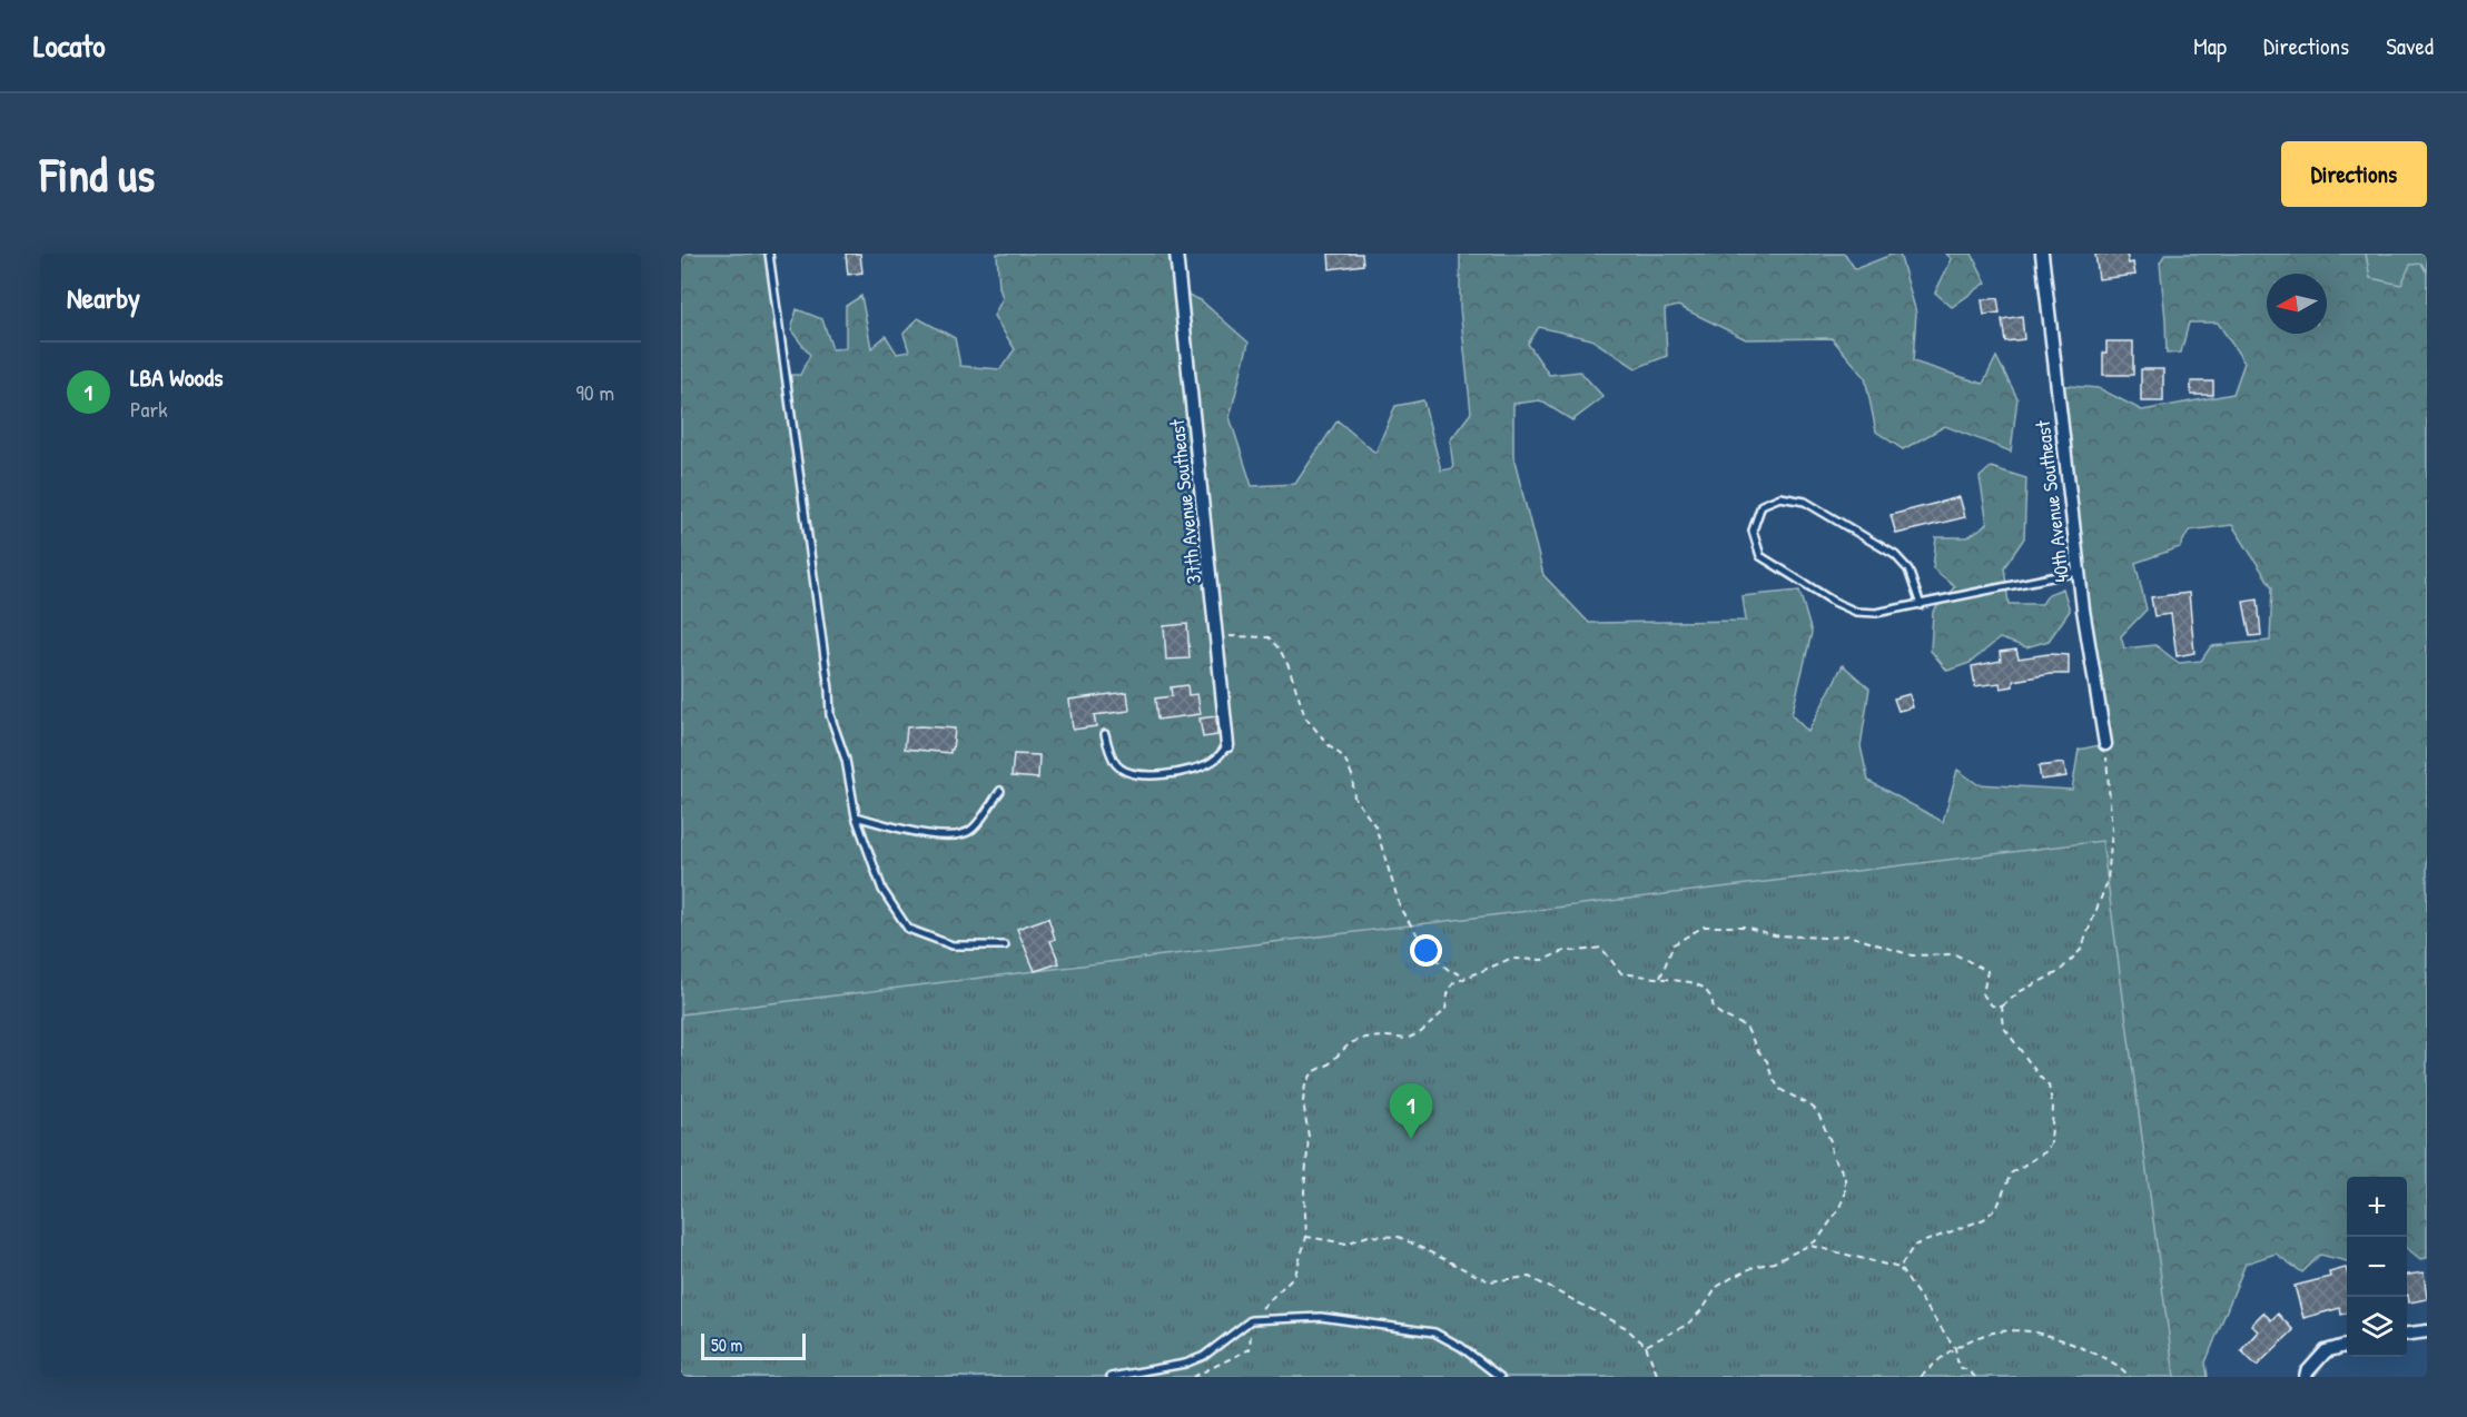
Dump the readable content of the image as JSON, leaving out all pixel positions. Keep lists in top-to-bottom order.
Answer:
{
  "streets": {
    "street": ["37th Avenue Southeast", "40th Avenue Southeast"]
  },
  "scale_bar": "50 m",
  "north": "left",
  "page": {
    "header": "Locato",
    "nav": ["Map", "Directions", "Saved"],
    "buttons": "Directions",
    "title": "Find us",
    "heading": "Nearby",
    "list": [
      {
        "mark": "1",
        "name": "LBA Woods",
        "note": "Park",
        "value": "90 m"
      }
    ],
    "pins": "1",
    "map_buttons": ["+", "−"],
    "scale": "50 m"
  }
}
